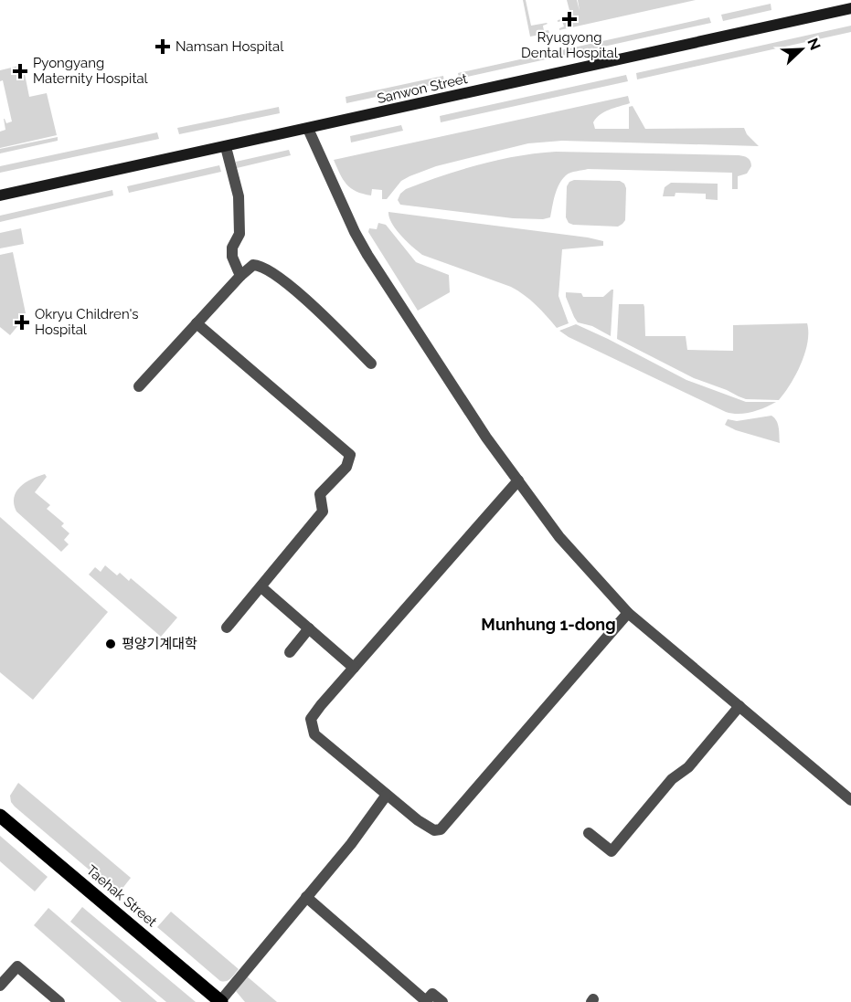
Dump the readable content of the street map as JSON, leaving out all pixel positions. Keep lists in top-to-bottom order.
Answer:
{
  "streets": {
    "main road": ["Sanwon Street", "Taehak Street"]
  },
  "districts": ["Munhung 1-dong"],
  "places": {
    "health": [
      "Ryugyong Dental Hospital",
      "Namsan Hospital",
      "Pyongyang Maternity Hospital",
      "Okryu Children's Hospital"
    ],
    "other": ["평양기계대학"]
  },
  "north": "top right"
}
